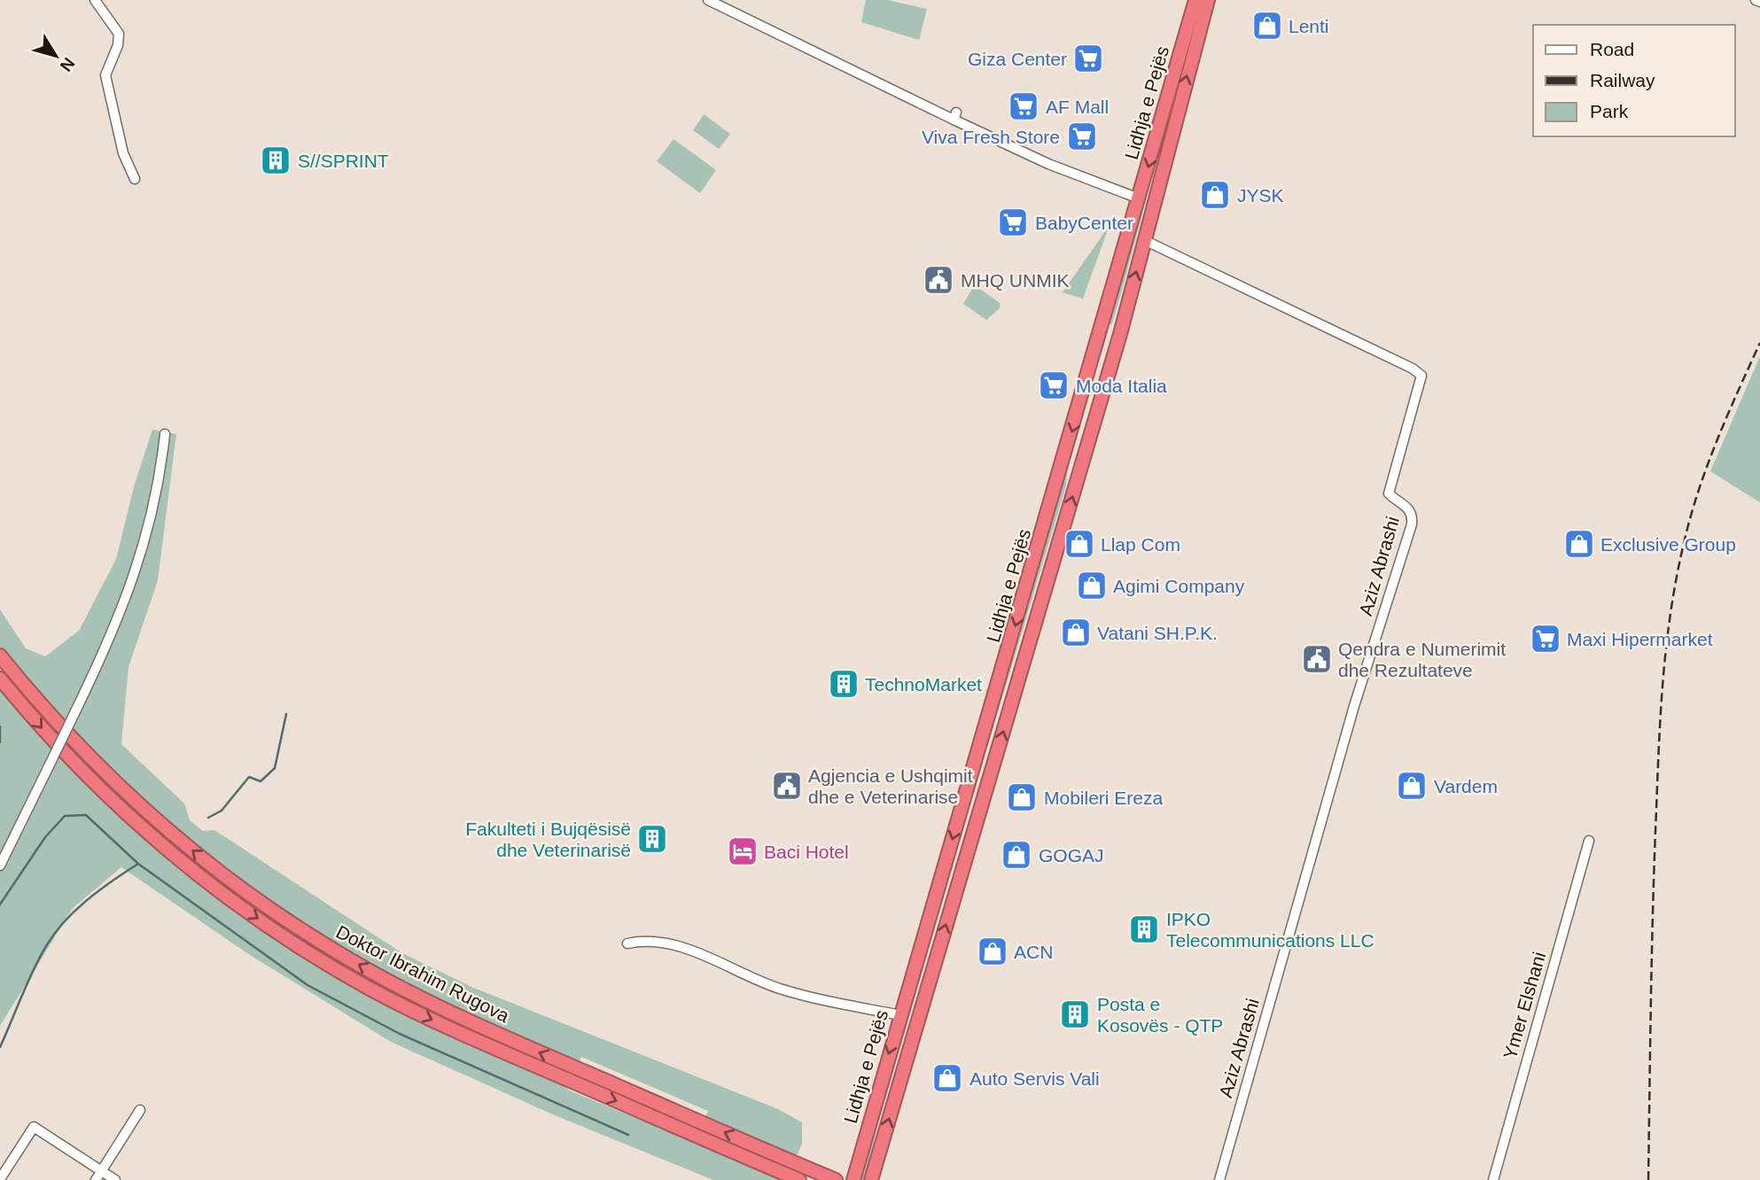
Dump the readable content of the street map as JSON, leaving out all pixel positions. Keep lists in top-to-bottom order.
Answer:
{
  "streets": {
    "highway": ["Lidhja e Pejës", "Doktor Ibrahim Rugova"],
    "street": ["Aziz Abrashi", "Ymer Elshani"]
  },
  "crossings": [
    ["Lidhja e Pejës", "Aziz Abrashi"]
  ],
  "places": {
    "shop": [
      "Lenti",
      "JYSK",
      "Llap Com",
      "Exclusive Group",
      "Agimi Company",
      "Vatani SH.P.K.",
      "Vardem",
      "Mobileri Ereza",
      "GOGAJ",
      "ACN",
      "Auto Servis Vali"
    ],
    "supermarket": [
      "Giza Center",
      "AF Mall",
      "Viva Fresh Store",
      "BabyCenter",
      "Moda Italia",
      "Maxi Hipermarket"
    ],
    "building": [
      "S//SPRINT",
      "TechnoMarket",
      "Fakulteti i Bujqësisë dhe Veterinarisë",
      "IPKO Telecommunications LLC",
      "Posta e Kosovës - QTP"
    ],
    "public building": ["MHQ UNMIK", "Qendra e Numerimit dhe Rezultateve", "Agjencia e Ushqimit dhe e Veterinarise"],
    "hotel": ["Baci Hotel"]
  },
  "legend": ["Road", "Railway", "Park"],
  "north": "bottom right"
}
